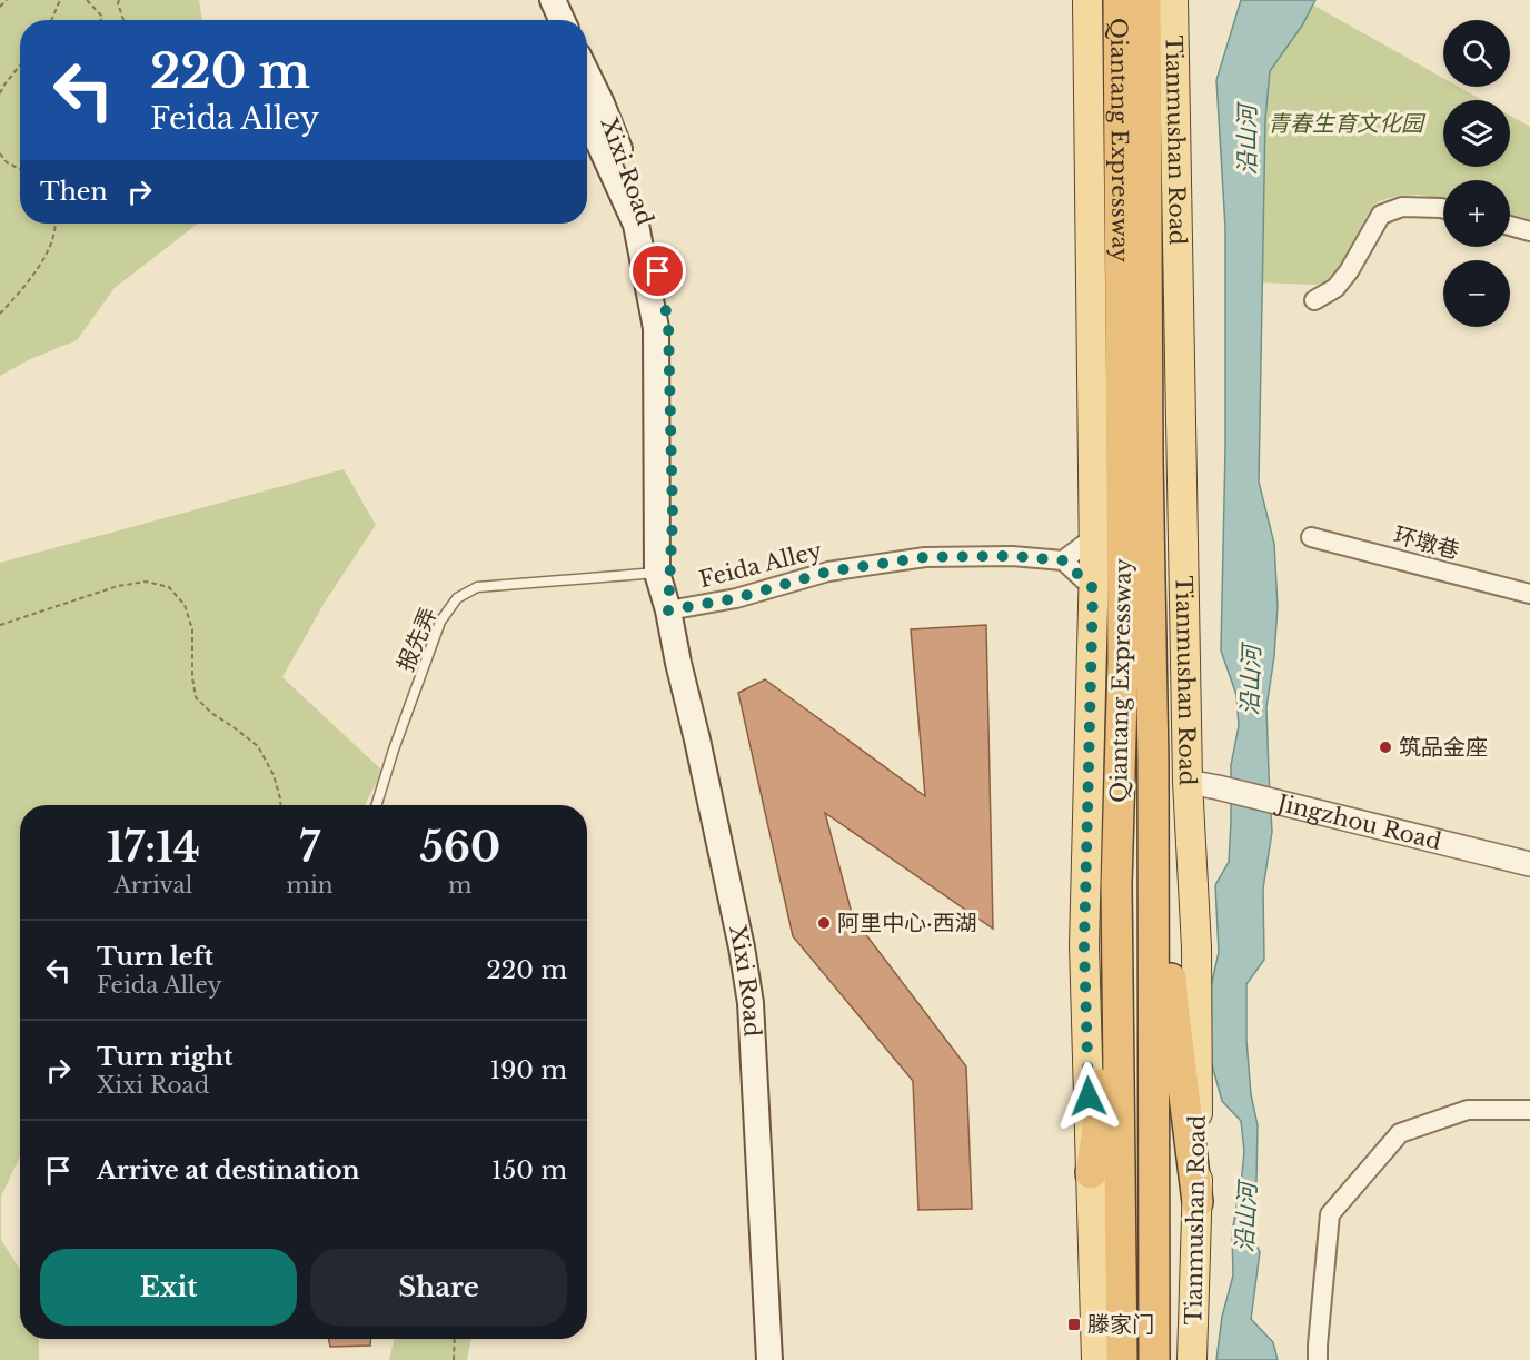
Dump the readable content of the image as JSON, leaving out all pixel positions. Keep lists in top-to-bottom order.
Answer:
{
  "streets": {
    "highway": ["Qiantang Expressway"],
    "main road": ["Tianmushan Road", "Xixi Road"],
    "street": ["环墩巷", "Feida Alley", "Jingzhou Road"],
    "lane": ["报先弄"]
  },
  "crossings": [
    ["Tianmushan Road", "Jingzhou Road"],
    ["Xixi Road", "Feida Alley"],
    ["Xixi Road", "报先弄"]
  ],
  "water": ["沿山河"],
  "parks": ["青春生育文化园"],
  "places": {
    "other": ["筑品金座", "阿里中心·西湖"],
    "transit": ["滕家门"]
  },
  "page": {
    "map_buttons": ["+", "−"],
    "turn": ["220 m", "Feida Alley"],
    "then": "Then",
    "eta": [
      "17:14",
      "Arrival",
      "7",
      "min",
      "560",
      "m"
    ],
    "list": [
      {
        "name": "Turn left",
        "note": "Feida Alley",
        "value": "220 m"
      },
      {
        "name": "Turn right",
        "note": "Xixi Road",
        "value": "190 m"
      },
      {
        "name": "Arrive at destination",
        "value": "150 m"
      }
    ],
    "buttons": ["Exit", "Share"]
  }
}
